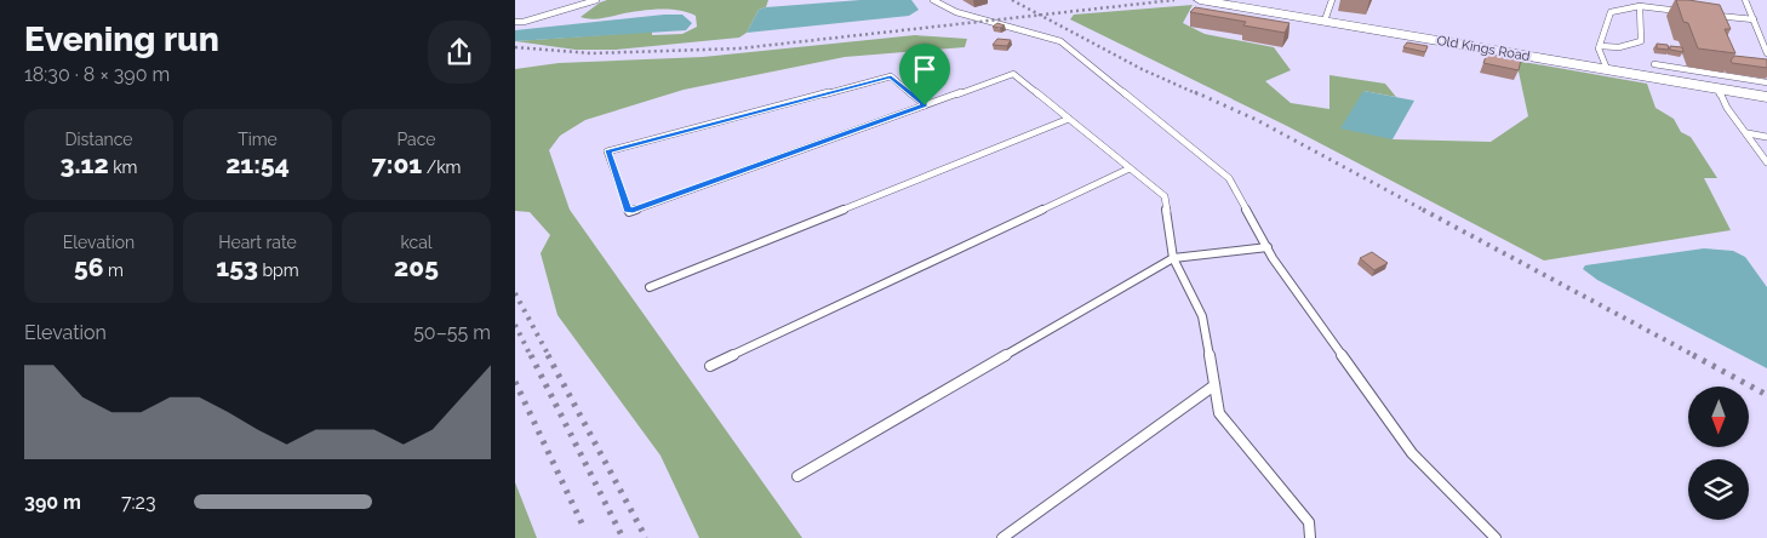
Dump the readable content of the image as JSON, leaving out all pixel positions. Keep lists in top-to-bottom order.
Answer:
{
  "streets": {
    "street": ["Old Kings Road"]
  },
  "north": "bottom",
  "page": {
    "heading": ["Evening run", "18:30 · 8 × 390 m"],
    "stats": [
      ["Distance", "3.12 km"],
      ["Time", "21:54"],
      ["Pace", "7:01 /km"],
      ["Elevation", "56 m"],
      ["Heart rate", "153 bpm"],
      ["kcal", "205"]
    ],
    "chart": ["Elevation", "50–55 m"],
    "list": [
      {
        "name": "390 m",
        "note": "7:23"
      }
    ]
  }
}
